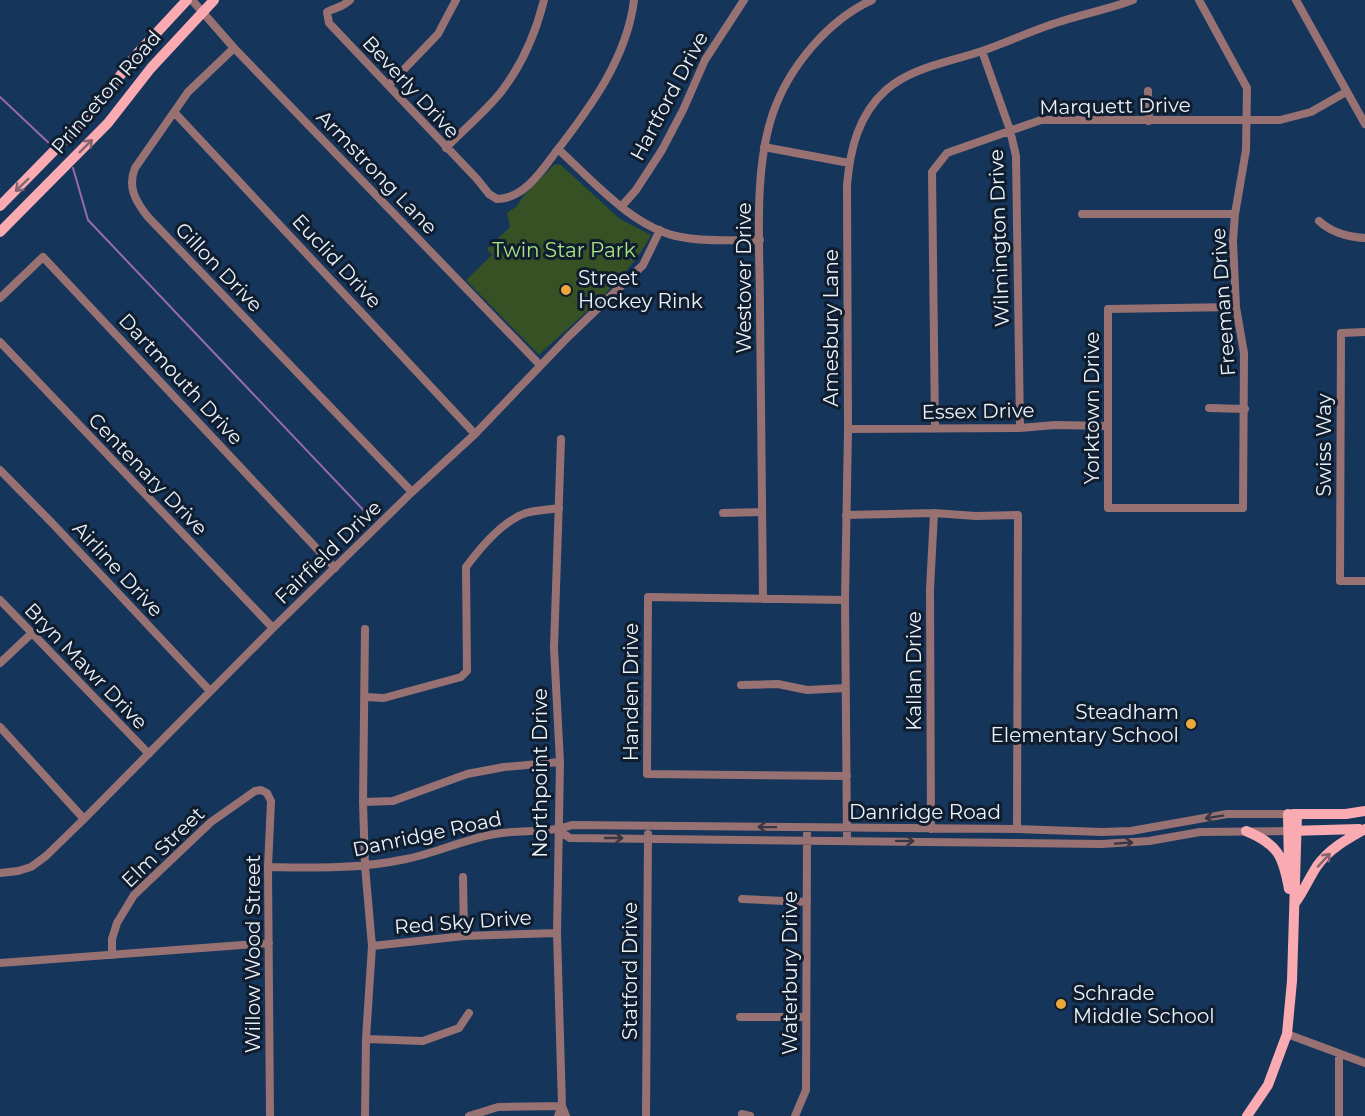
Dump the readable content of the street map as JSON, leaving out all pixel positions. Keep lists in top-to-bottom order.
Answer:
{
  "streets": {
    "main road": ["Princeton Road"],
    "street": [
      "Beverly Drive",
      "Hartford Drive",
      "Marquett Drive",
      "Armstrong Lane",
      "Wilmington Drive",
      "Euclid Drive",
      "Gillon Drive",
      "Westover Drive",
      "Freeman Drive",
      "Amesbury Lane",
      "Dartmouth Drive",
      "Yorktown Drive",
      "Essex Drive",
      "Swiss Way",
      "Centenary Drive",
      "Fairfield Drive",
      "Airline Drive",
      "Bryn Mawr Drive",
      "Kallan Drive",
      "Handen Drive",
      "Northpoint Drive",
      "Danridge Road",
      "Elm Street",
      "Red Sky Drive",
      "Willow Wood Street",
      "Statford Drive",
      "Waterbury Drive"
    ]
  },
  "crossings": [
    ["Princeton Road", "Armstrong Lane"],
    ["Marquett Drive", "Wilmington Drive"],
    ["Marquett Drive", "Freeman Drive"],
    ["Marquett Drive", "Essex Drive"],
    ["Armstrong Lane", "Gillon Drive"],
    ["Armstrong Lane", "Fairfield Drive"],
    ["Wilmington Drive", "Amesbury Lane"],
    ["Wilmington Drive", "Essex Drive"],
    ["Euclid Drive", "Gillon Drive"],
    ["Euclid Drive", "Fairfield Drive"],
    ["Gillon Drive", "Fairfield Drive"],
    ["Westover Drive", "Handen Drive"],
    ["Freeman Drive", "Yorktown Drive"],
    ["Amesbury Lane", "Essex Drive"],
    ["Amesbury Lane", "Handen Drive"],
    ["Amesbury Lane", "Danridge Road"],
    ["Dartmouth Drive", "Fairfield Drive"],
    ["Yorktown Drive", "Essex Drive"],
    ["Centenary Drive", "Fairfield Drive"],
    ["Fairfield Drive", "Airline Drive"],
    ["Fairfield Drive", "Bryn Mawr Drive"],
    ["Kallan Drive", "Danridge Road"],
    ["Northpoint Drive", "Danridge Road"],
    ["Northpoint Drive", "Red Sky Drive"],
    ["Danridge Road", "Willow Wood Street"],
    ["Danridge Road", "Statford Drive"],
    ["Danridge Road", "Waterbury Drive"],
    ["Elm Street", "Willow Wood Street"]
  ],
  "parks": ["Twin Star Park"],
  "places": ["Street Hockey Rink", "Steadham Elementary School", "Schrade Middle School"]
}
